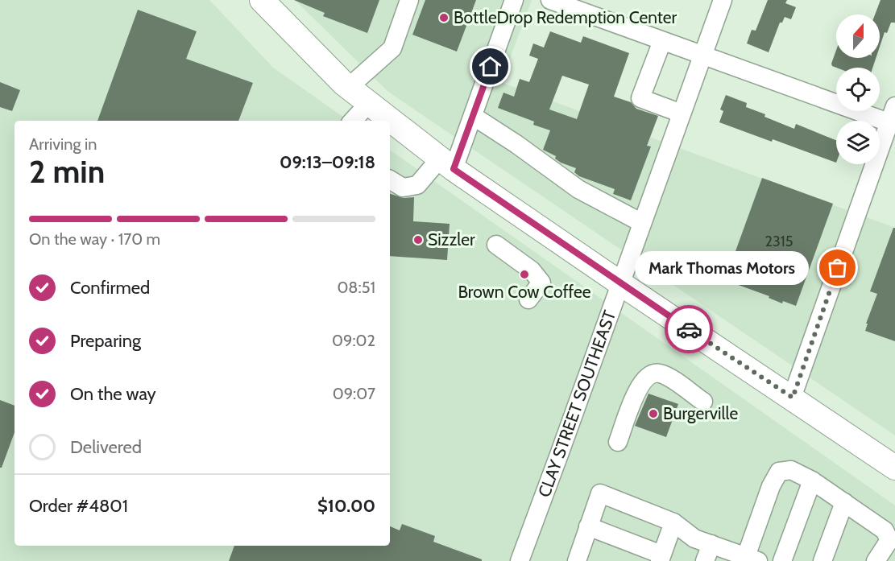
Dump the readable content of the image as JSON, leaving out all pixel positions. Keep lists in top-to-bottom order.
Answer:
{
  "streets": {
    "street": ["CLAY STREET SOUTHEAST"]
  },
  "places": [
    "BottleDrop Redemption Center",
    "Sizzler",
    "Mark Thomas Motors",
    "Brown Cow Coffee",
    "Burgerville"
  ],
  "house_numbers": ["2315"],
  "north": "top",
  "page": {
    "heading": ["2 min", "Arriving in", "09:13–09:18"],
    "panel": ["Order #4801", "$10.00"],
    "bar": "On the way · 170 m",
    "bubble": "Mark Thomas Motors",
    "list": [
      ["Confirmed", "08:51"],
      ["Preparing", "09:02"],
      ["On the way", "09:07"],
      "Delivered"
    ]
  }
}
